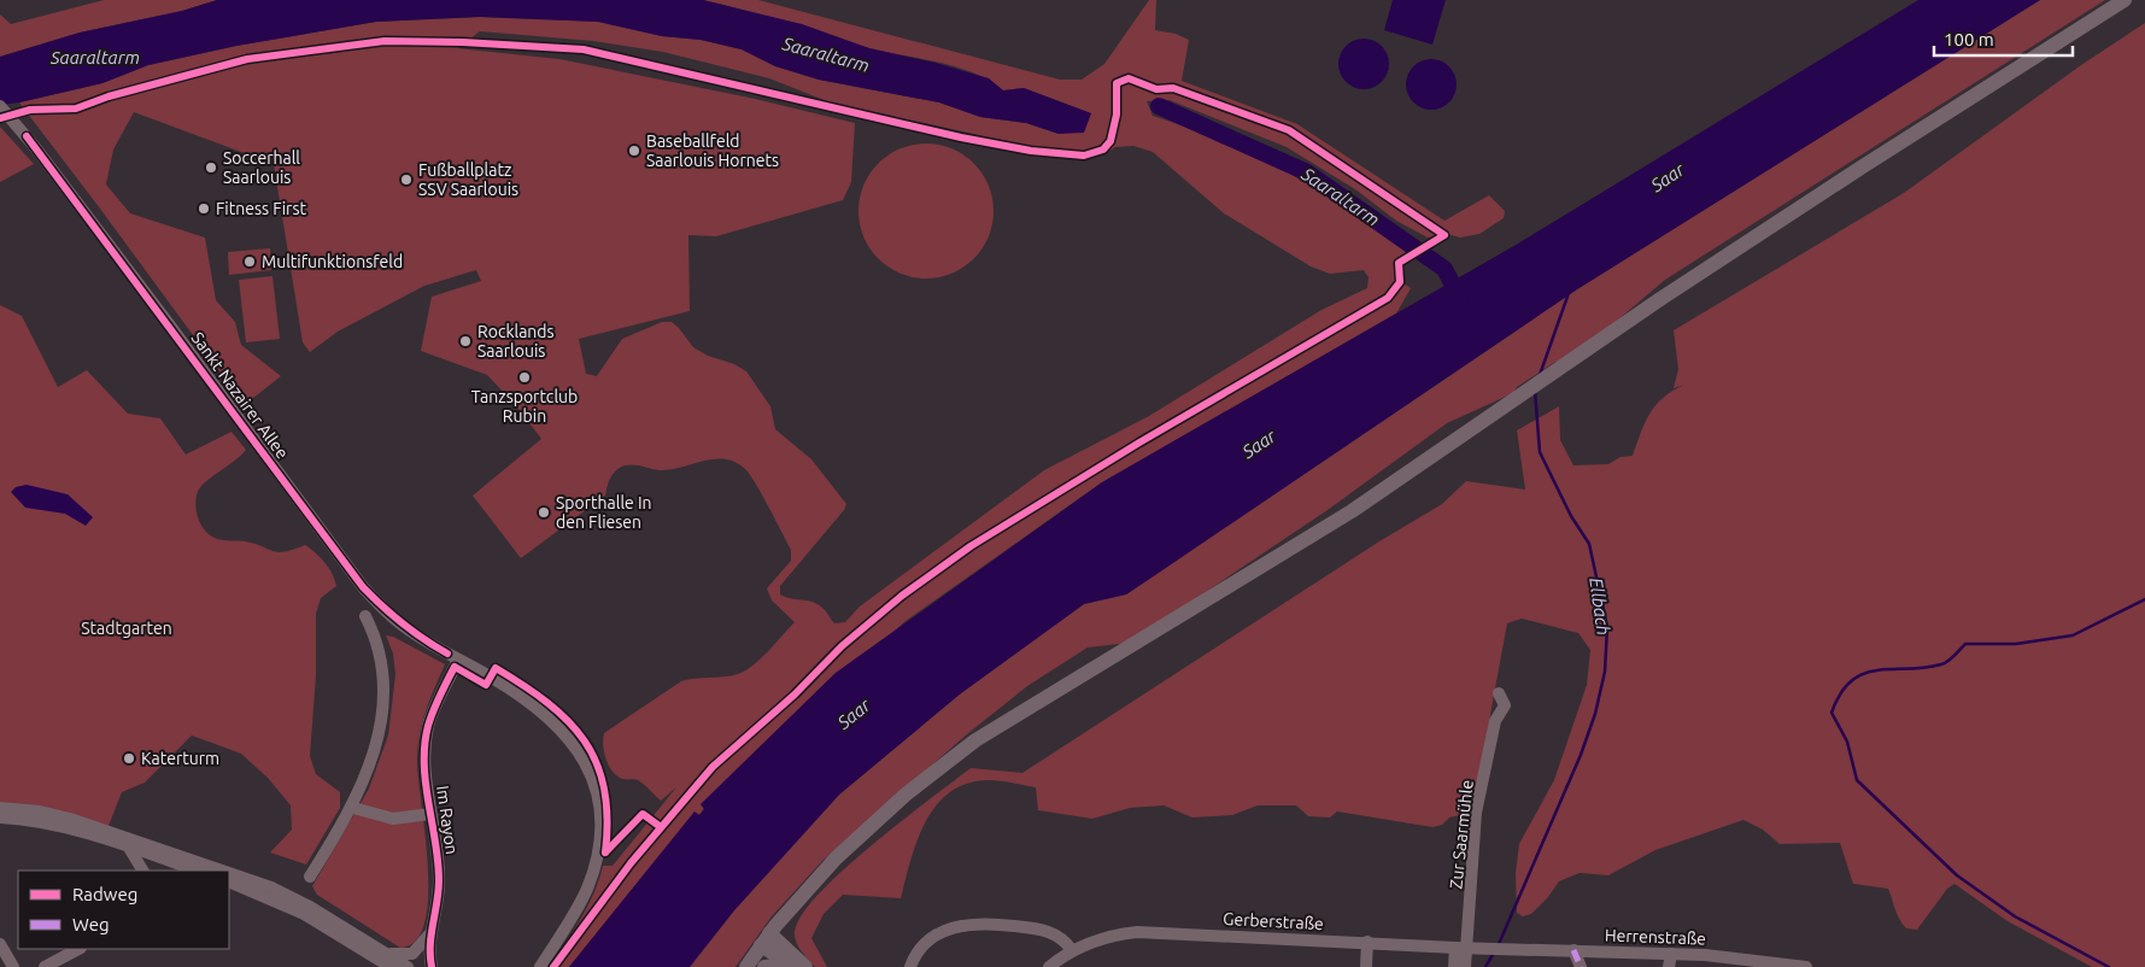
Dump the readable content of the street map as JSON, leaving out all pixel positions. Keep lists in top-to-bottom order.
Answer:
{
  "streets": {
    "street": [
      "Sankt Nazairer Allee",
      "Im Rayon",
      "Zur Saarmühle",
      "Gerberstraße",
      "Herrenstraße"
    ]
  },
  "crossings": [
    ["Sankt Nazairer Allee", "Im Rayon"],
    ["Zur Saarmühle", "Gerberstraße"],
    ["Gerberstraße", "Herrenstraße"]
  ],
  "water": ["Saaraltarm", "Saar", "Ellbach"],
  "parks": ["Stadtgarten"],
  "places": [
    "Baseballfeld Saarlouis Hornets",
    "Soccerhall Saarlouis",
    "Fußballplatz SSV Saarlouis",
    "Fitness First",
    "Multifunktionsfeld",
    "Rocklands Saarlouis",
    "Tanzsportclub Rubin",
    "Sporthalle In den Fliesen",
    "Katerturm"
  ],
  "legend": ["Radweg", "Weg"],
  "scale_bar": "100 m"
}
